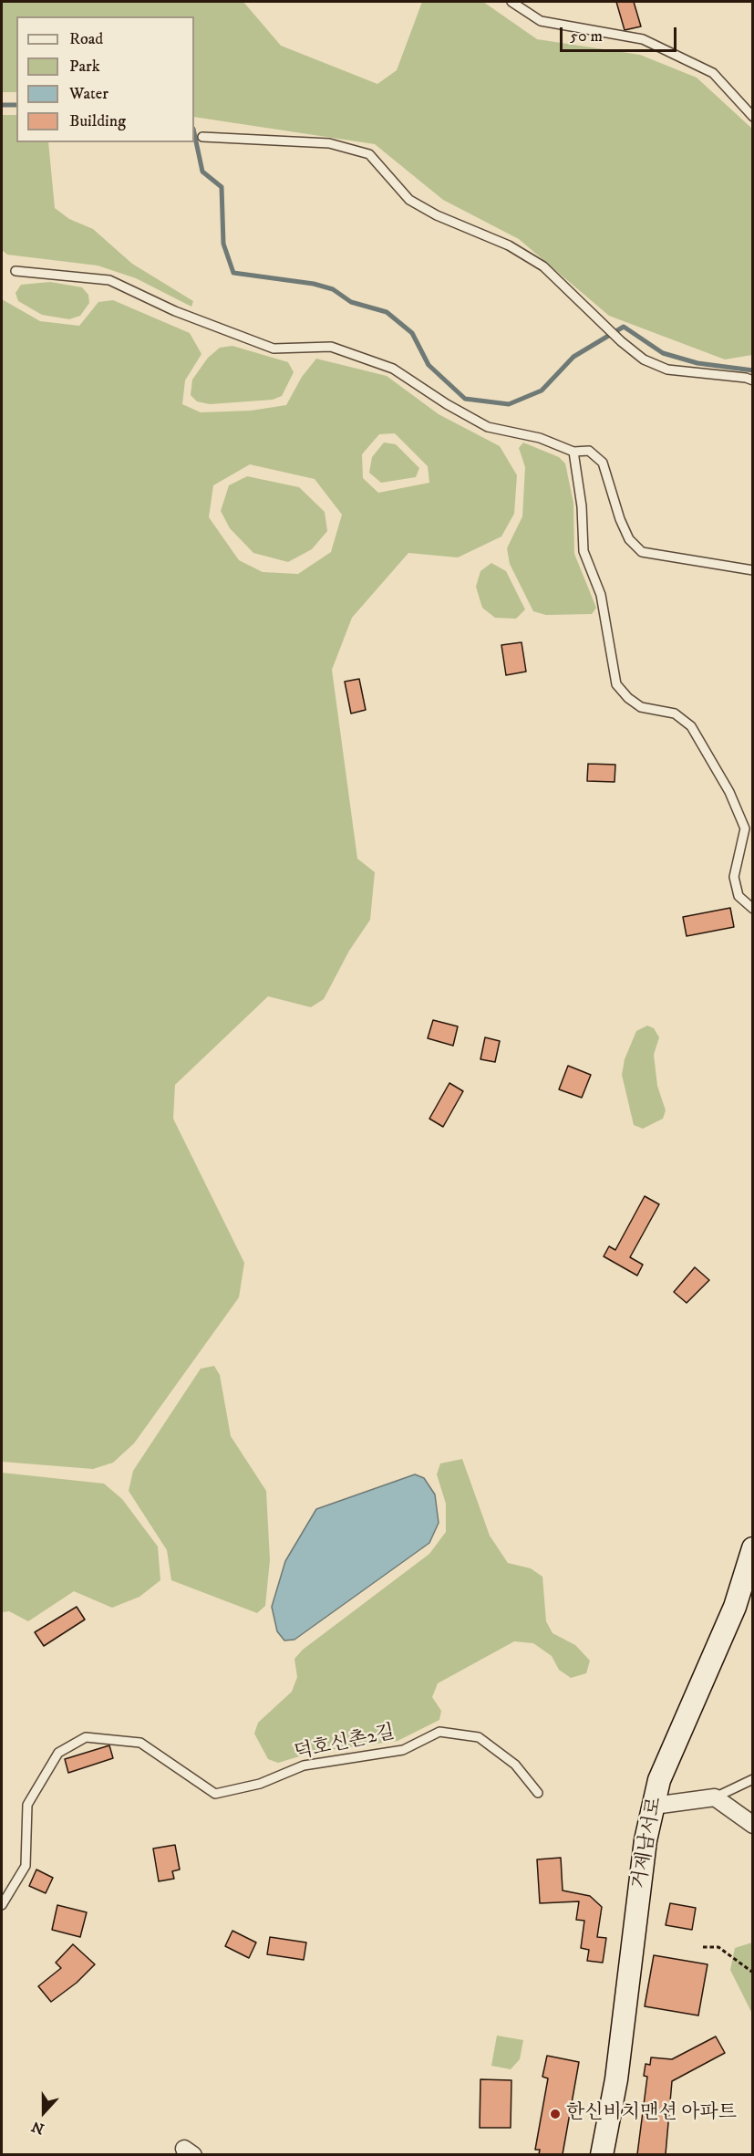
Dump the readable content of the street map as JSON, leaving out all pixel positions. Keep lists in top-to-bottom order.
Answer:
{
  "streets": {
    "main road": ["거제남서로"],
    "lane": ["덕호신촌2길"]
  },
  "places": ["한신비치맨션 아파트"],
  "legend": [
    "Road",
    "Park",
    "Water",
    "Building"
  ],
  "scale_bar": "50 m",
  "north": "bottom"
}
